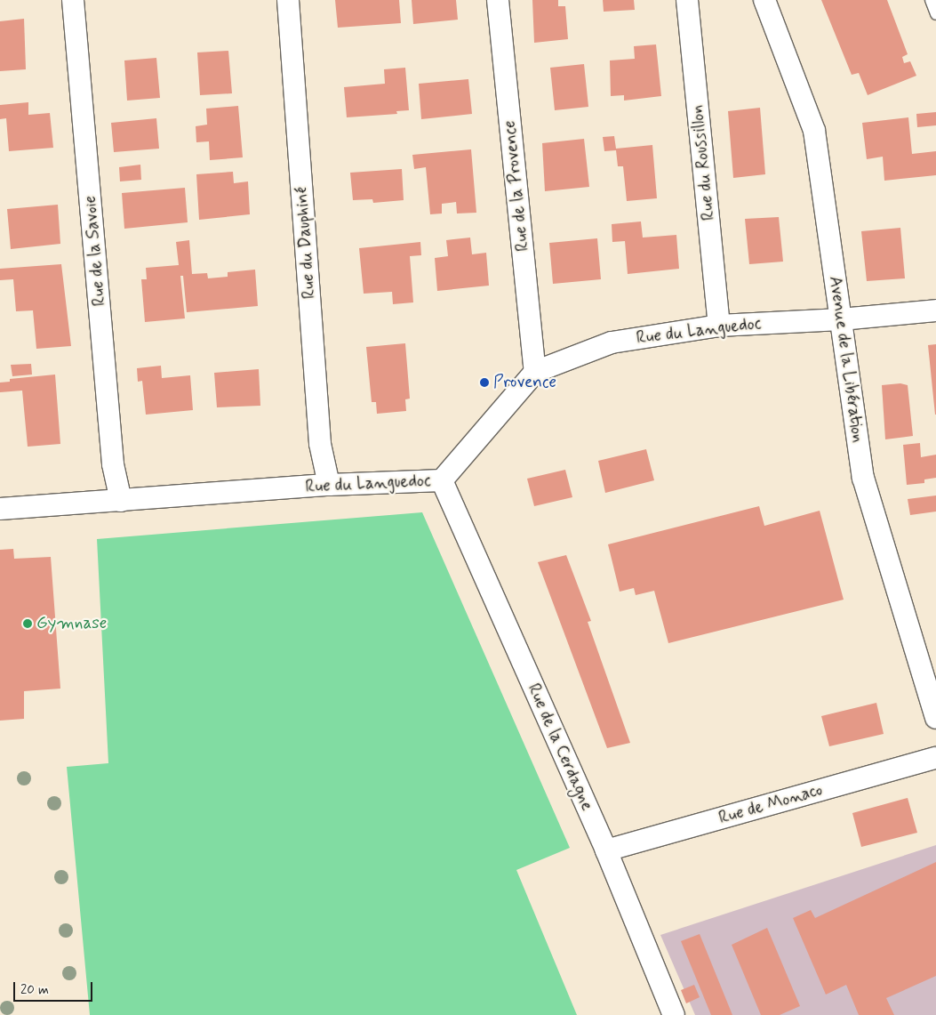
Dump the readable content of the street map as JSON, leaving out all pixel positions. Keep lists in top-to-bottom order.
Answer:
{
  "streets": {
    "street": [
      "Rue du Roussillon",
      "Rue de la Provence",
      "Rue du Dauphiné",
      "Rue de la Savoie",
      "Rue du Languedoc",
      "Avenue de la Libération",
      "Rue de la Cerdagne",
      "Rue de Monaco"
    ]
  },
  "crossings": [
    ["Rue du Roussillon", "Rue du Languedoc"],
    ["Rue de la Provence", "Rue du Languedoc"],
    ["Rue du Dauphiné", "Rue du Languedoc"],
    ["Rue de la Savoie", "Rue du Languedoc"],
    ["Rue du Languedoc", "Avenue de la Libération"],
    ["Rue du Languedoc", "Rue de la Cerdagne"],
    ["Rue de la Cerdagne", "Rue de Monaco"]
  ],
  "places": ["Provence", "Gymnase"],
  "scale_bar": "20 m"
}
